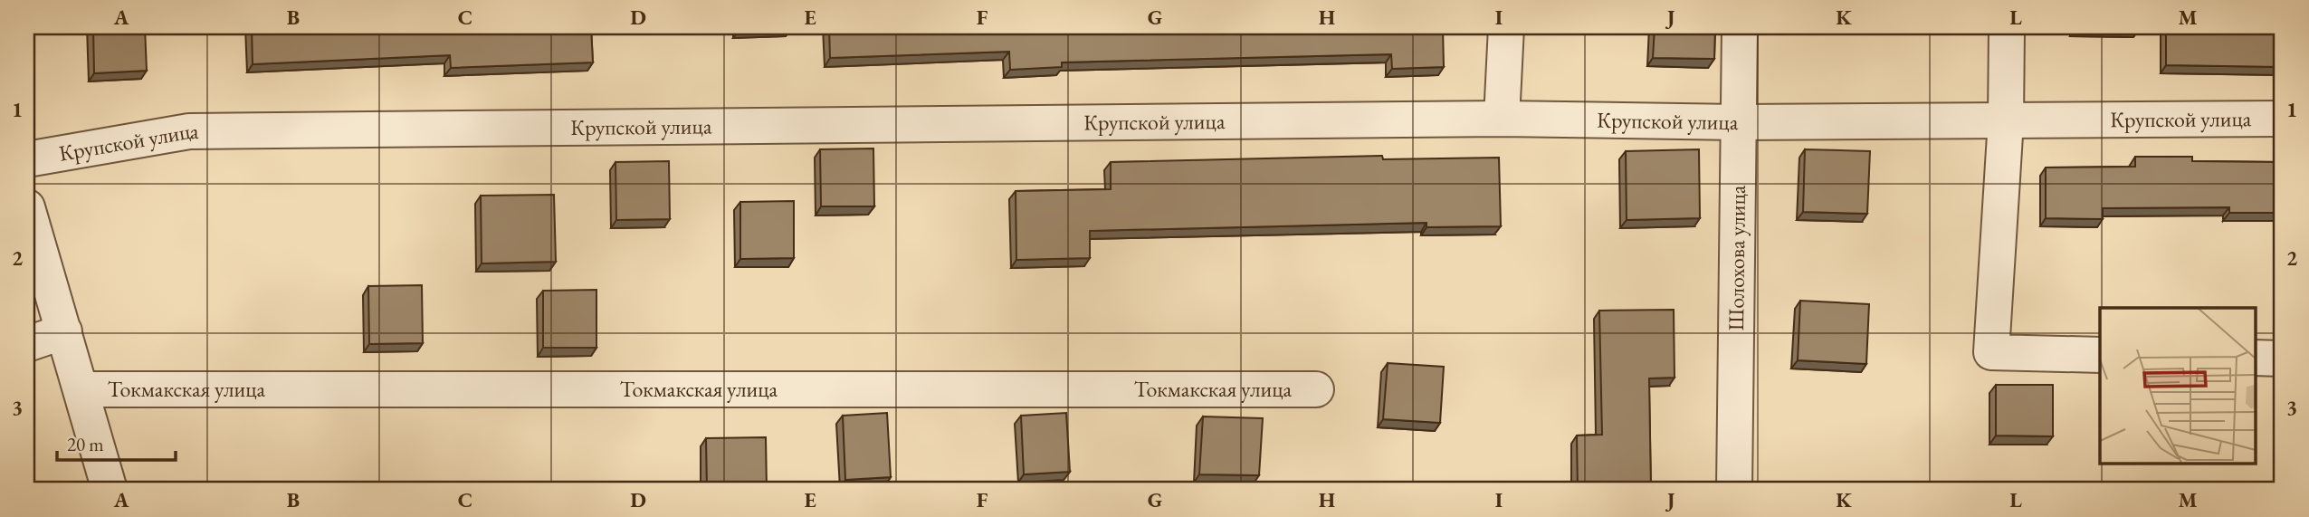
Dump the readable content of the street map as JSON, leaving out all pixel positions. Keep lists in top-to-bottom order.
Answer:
{
  "streets": {
    "street": ["Крупской улица", "Шолохова улица", "Токмакская улица"]
  },
  "crossings": [
    ["Крупской улица", "Шолохова улица"]
  ],
  "scale_bar": "20 m",
  "grid": {
    "columns": [
      "A",
      "B",
      "C",
      "D",
      "E",
      "F",
      "G",
      "H",
      "I",
      "J",
      "K",
      "L",
      "M"
    ],
    "rows": ["1", "2", "3"]
  }
}
